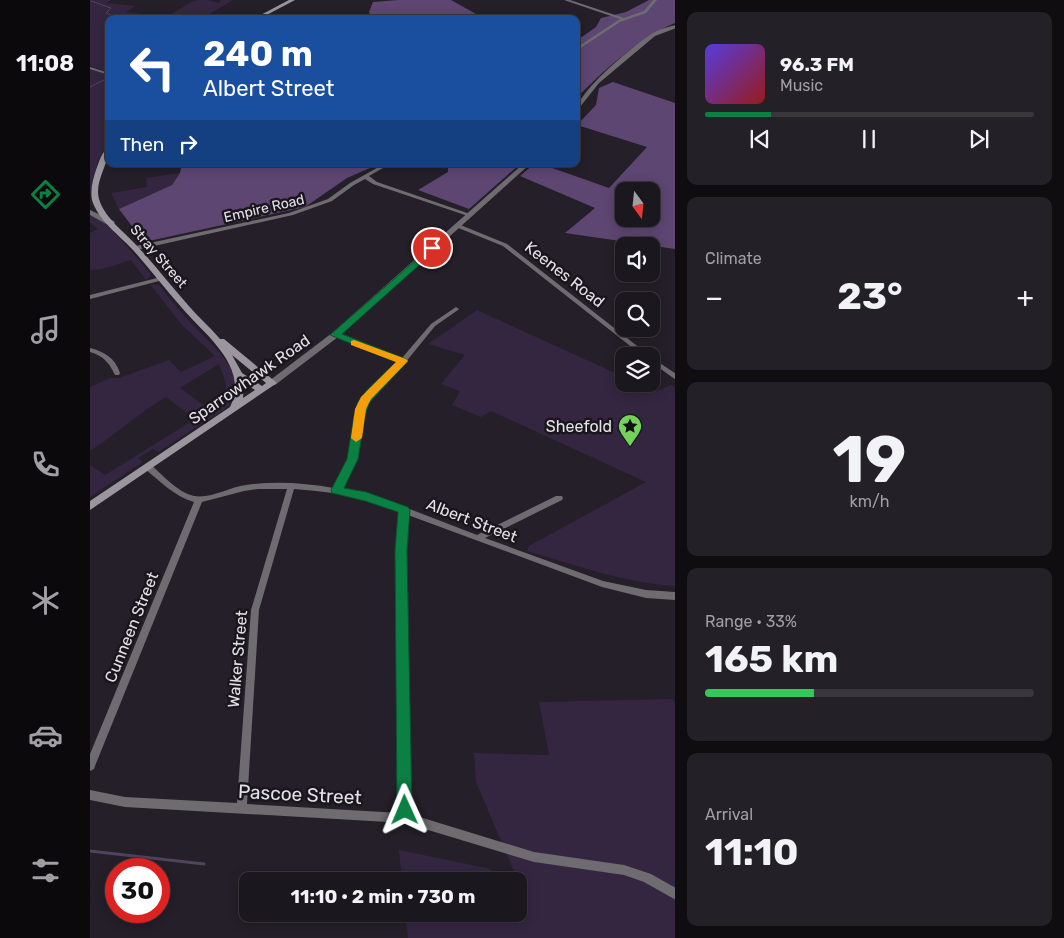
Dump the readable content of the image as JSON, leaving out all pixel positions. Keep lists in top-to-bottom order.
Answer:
{
  "streets": {
    "main road": ["Stray Street", "Sparrowhawk Road"],
    "street": [
      "Empire Road",
      "Keenes Road",
      "Albert Street",
      "Cunneen Street",
      "Walker Street",
      "Pascoe Street"
    ]
  },
  "crossings": [
    ["Empire Road", "Stray Street"],
    ["Stray Street", "Sparrowhawk Road"],
    ["Keenes Road", "Sparrowhawk Road"],
    ["Albert Street", "Cunneen Street"],
    ["Albert Street", "Walker Street"],
    ["Walker Street", "Pascoe Street"]
  ],
  "places": {
    "place": ["Sheefold"]
  },
  "north": "bottom",
  "page": {
    "tabs": "11:08",
    "turn": ["240 m", "Albert Street"],
    "song": ["96.3 FM", "Music"],
    "then": "Then",
    "tile": [
      "Climate",
      ["19", "km/h"],
      ["Range · 33%", "165 km"],
      ["Arrival", "11:10"]
    ],
    "heat": ["−", "23°", "+"],
    "limit": "30",
    "trip": "11:10 · 2 min · 730 m"
  }
}
